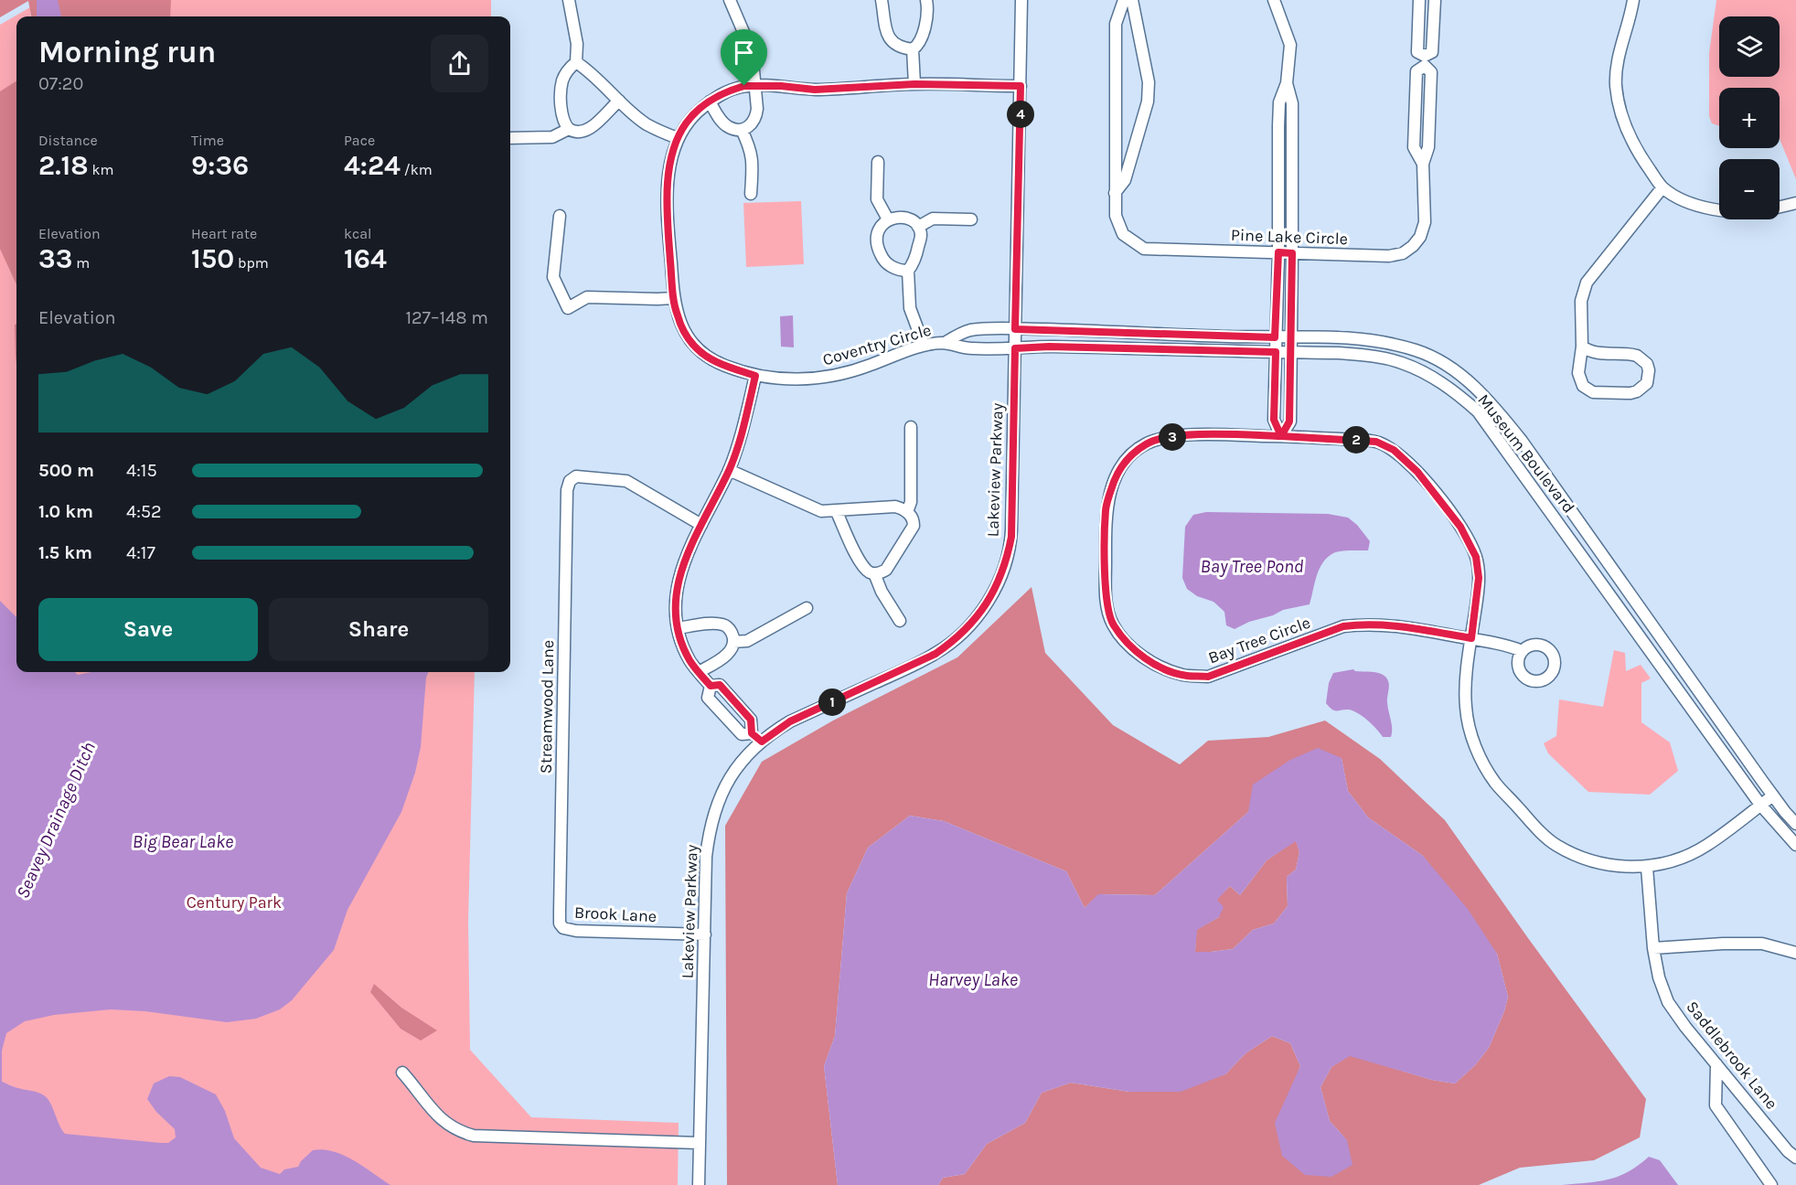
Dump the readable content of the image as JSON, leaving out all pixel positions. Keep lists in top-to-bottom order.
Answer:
{
  "streets": {
    "street": [
      "Pine Lake Circle",
      "Coventry Circle",
      "Museum Boulevard",
      "Lakeview Parkway",
      "Bay Tree Circle",
      "Streamwood Lane",
      "Brook Lane",
      "Saddlebrook Lane"
    ]
  },
  "crossings": [
    ["Coventry Circle", "Museum Boulevard"],
    ["Coventry Circle", "Lakeview Parkway"],
    ["Museum Boulevard", "Lakeview Parkway"],
    ["Museum Boulevard", "Bay Tree Circle"],
    ["Lakeview Parkway", "Brook Lane"],
    ["Bay Tree Circle", "Saddlebrook Lane"],
    ["Streamwood Lane", "Brook Lane"]
  ],
  "water": [
    "Bay Tree Pond",
    "Seavey Drainage Ditch",
    "Big Bear Lake",
    "Harvey Lake"
  ],
  "parks": ["Century Park"],
  "page": {
    "map_buttons": ["+", "−"],
    "heading": ["Morning run", "07:20"],
    "pins": [
      "4",
      "3",
      "2",
      "1"
    ],
    "stats": [
      ["Distance", "2.18 km"],
      ["Time", "9:36"],
      ["Pace", "4:24 /km"],
      ["Elevation", "33 m"],
      ["Heart rate", "150 bpm"],
      ["kcal", "164"]
    ],
    "chart": ["Elevation", "127–148 m"],
    "list": [
      {
        "name": "500 m",
        "note": "4:15"
      },
      {
        "name": "1.0 km",
        "note": "4:52"
      },
      {
        "name": "1.5 km",
        "note": "4:17"
      }
    ],
    "buttons": ["Save", "Share"]
  }
}
